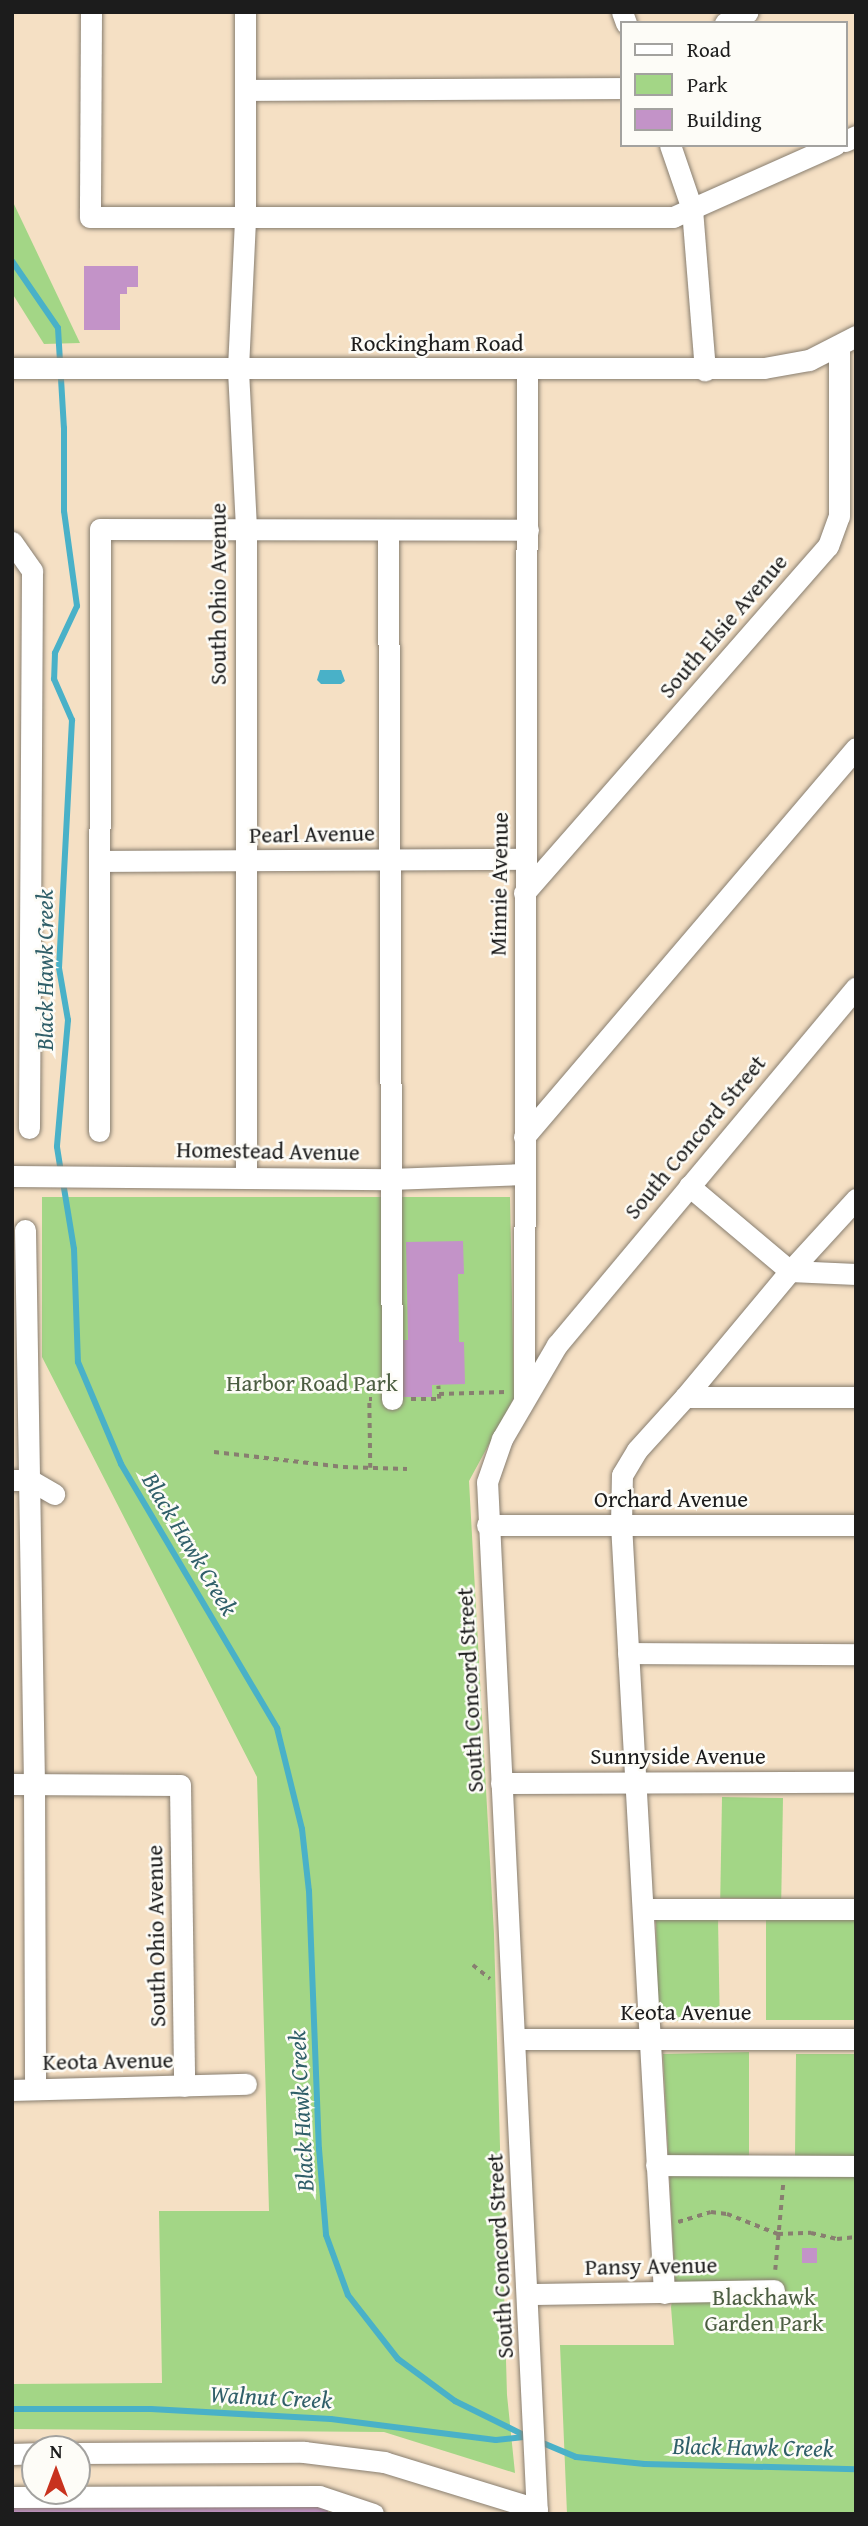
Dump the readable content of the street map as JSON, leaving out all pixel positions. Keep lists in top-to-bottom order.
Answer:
{
  "streets": {
    "street": [
      "Rockingham Road",
      "South Ohio Avenue",
      "South Elsie Avenue",
      "Pearl Avenue",
      "Minnie Avenue",
      "South Concord Street",
      "Homestead Avenue",
      "Orchard Avenue",
      "Sunnyside Avenue",
      "Keota Avenue",
      "Pansy Avenue"
    ]
  },
  "crossings": [
    ["Rockingham Road", "South Ohio Avenue"],
    ["Rockingham Road", "South Elsie Avenue"],
    ["Rockingham Road", "Minnie Avenue"],
    ["South Ohio Avenue", "Pearl Avenue"],
    ["South Ohio Avenue", "Homestead Avenue"],
    ["South Ohio Avenue", "Keota Avenue"],
    ["South Elsie Avenue", "Minnie Avenue"],
    ["Pearl Avenue", "Minnie Avenue"],
    ["Minnie Avenue", "South Concord Street"],
    ["Minnie Avenue", "Homestead Avenue"],
    ["South Concord Street", "Orchard Avenue"],
    ["South Concord Street", "Sunnyside Avenue"],
    ["South Concord Street", "Keota Avenue"],
    ["South Concord Street", "Pansy Avenue"]
  ],
  "water": ["Black Hawk Creek", "Walnut Creek"],
  "parks": ["Harbor Road Park", "Blackhawk Garden Park"],
  "legend": ["Road", "Park", "Building"],
  "north": "top"
}
